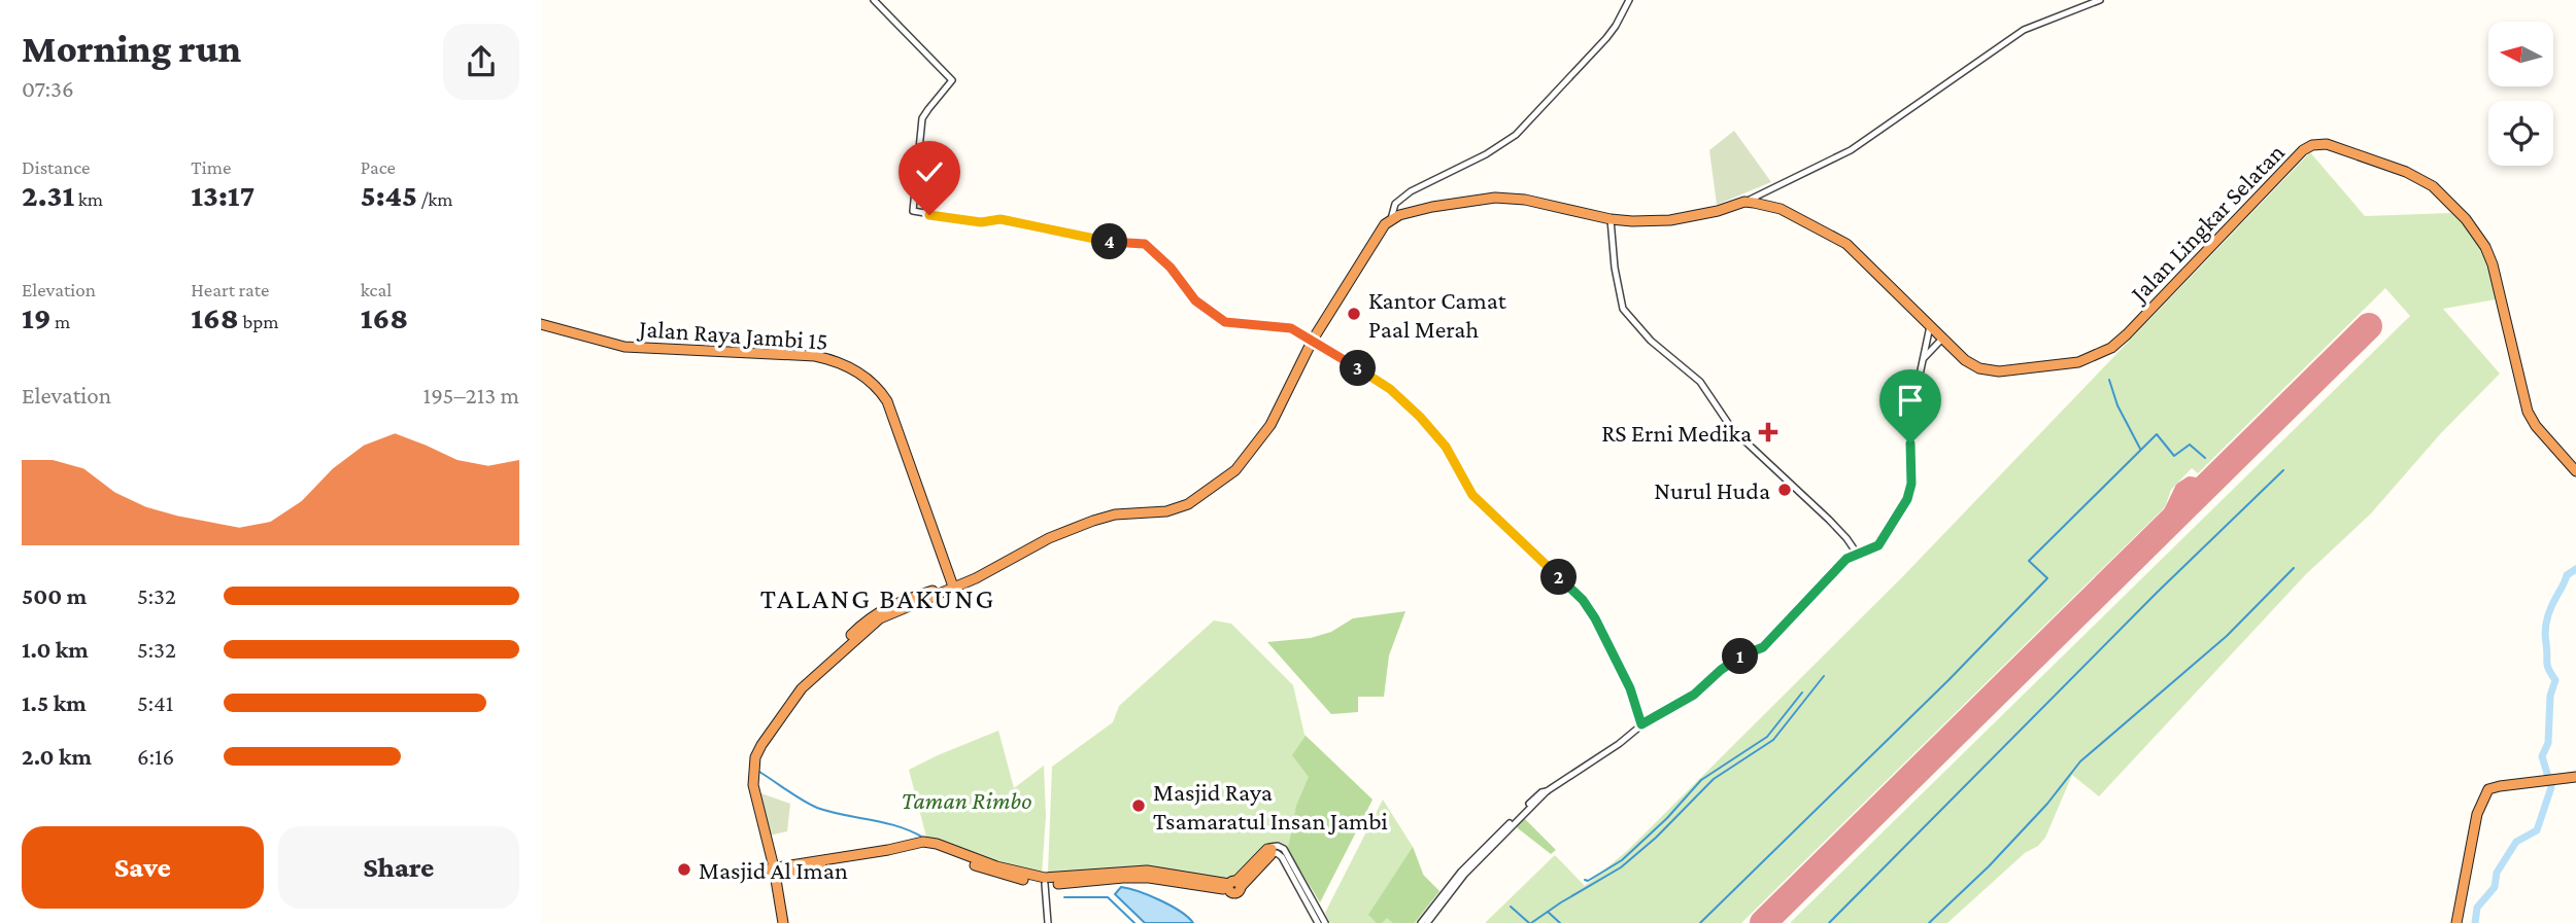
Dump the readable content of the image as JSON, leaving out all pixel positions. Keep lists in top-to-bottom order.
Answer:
{
  "streets": {
    "highway": ["Jalan Lingkar Selatan", "Jalan Raya Jambi 15"]
  },
  "districts": ["TALANG BAKUNG"],
  "parks": ["Taman Rimbo"],
  "places": {
    "other": [
      "Kantor Camat Paal Merah",
      "Nurul Huda",
      "Masjid Raya Tsamaratul Insan Jambi",
      "Masjid Al Iman"
    ],
    "health": ["RS Erni Medika"]
  },
  "north": "left",
  "page": {
    "heading": ["Morning run", "07:36"],
    "stats": [
      ["Distance", "2.31 km"],
      ["Time", "13:17"],
      ["Pace", "5:45 /km"],
      ["Elevation", "19 m"],
      ["Heart rate", "168 bpm"],
      ["kcal", "168"]
    ],
    "pins": [
      "4",
      "3",
      "2",
      "1"
    ],
    "chart": ["Elevation", "195–213 m"],
    "list": [
      {
        "name": "500 m",
        "note": "5:32"
      },
      {
        "name": "1.0 km",
        "note": "5:32"
      },
      {
        "name": "1.5 km",
        "note": "5:41"
      },
      {
        "name": "2.0 km",
        "note": "6:16"
      }
    ],
    "buttons": ["Save", "Share"]
  }
}
